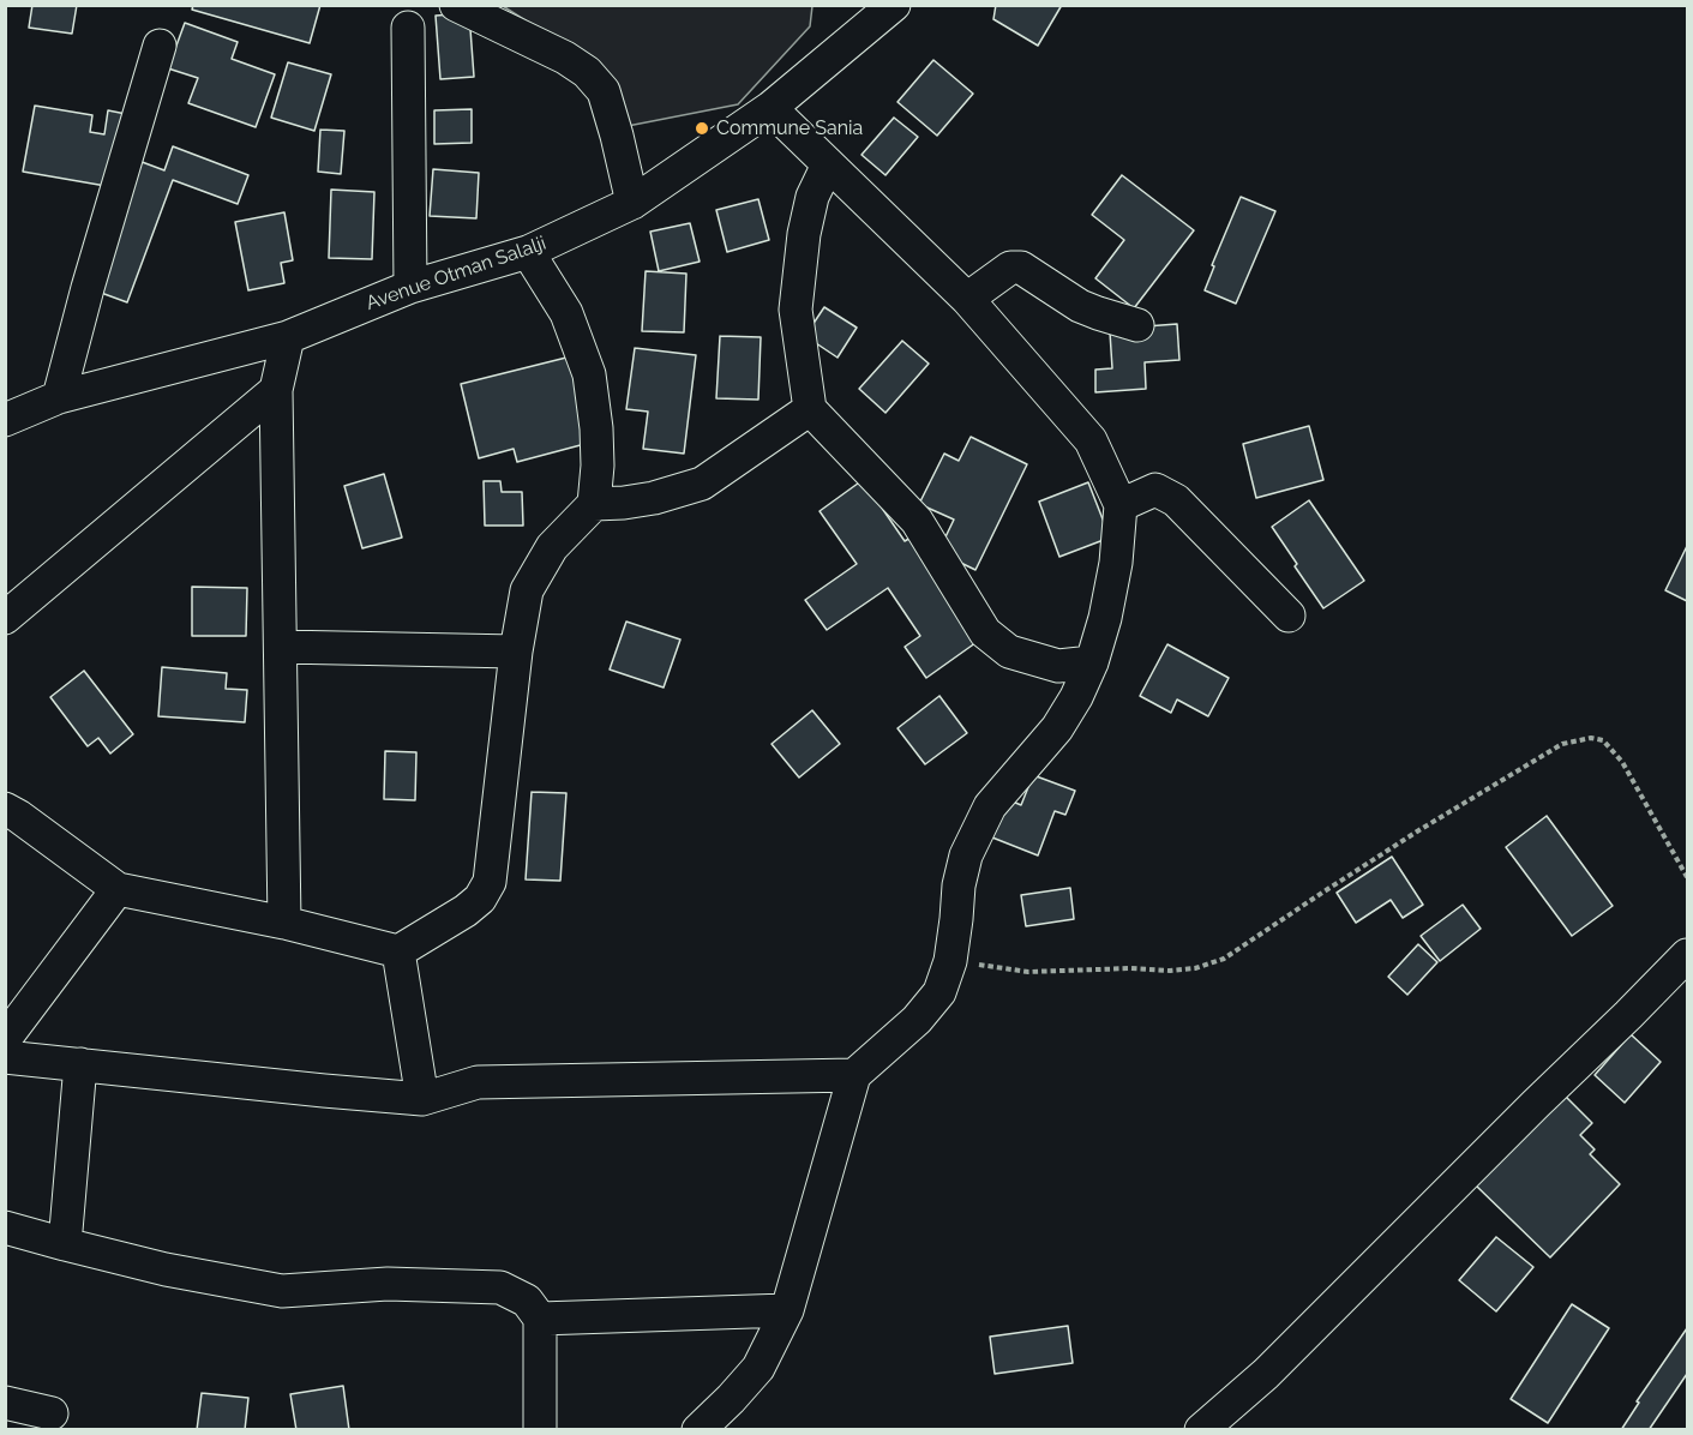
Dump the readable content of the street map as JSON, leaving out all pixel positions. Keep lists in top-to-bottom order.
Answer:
{
  "streets": {
    "street": ["Avenue Otman Salalji"]
  },
  "places": ["Commune Sania"]
}
